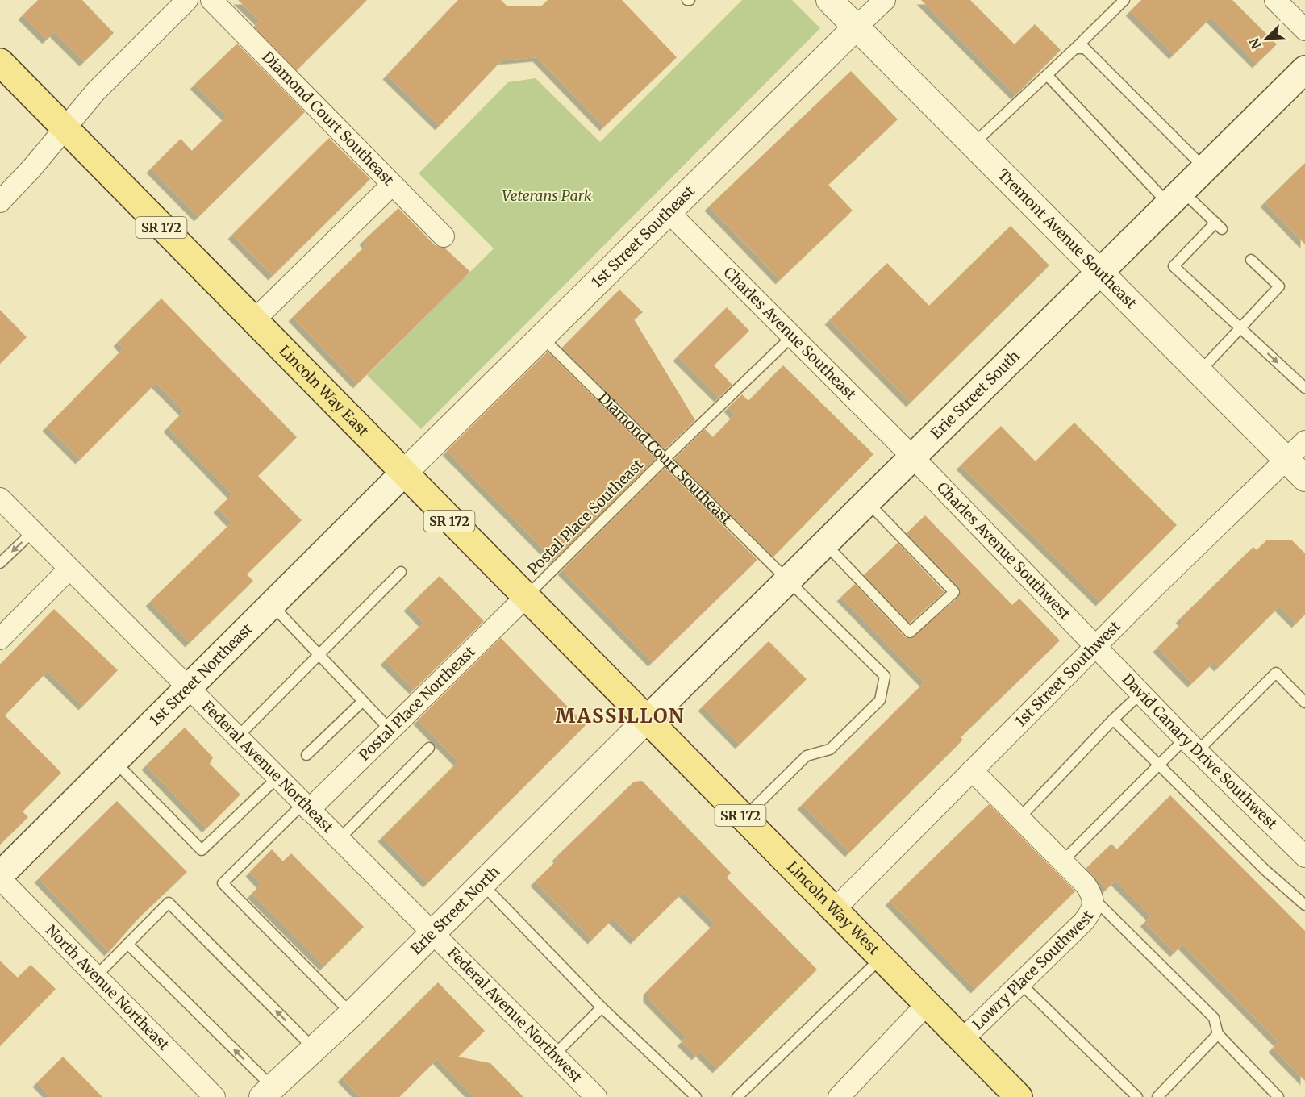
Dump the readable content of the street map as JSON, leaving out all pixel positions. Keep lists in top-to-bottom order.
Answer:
{
  "streets": {
    "main road": [
      "SR 172",
      "Lincoln Way East",
      "Erie Street South",
      "1st Street Northeast",
      "Lincoln Way West"
    ],
    "street": [
      "Diamond Court Southeast",
      "1st Street Southeast",
      "Tremont Avenue Southeast",
      "Charles Avenue Southeast",
      "Charles Avenue Southwest",
      "1st Street Southwest",
      "Postal Place Northeast",
      "David Canary Drive Southwest",
      "Federal Avenue Northeast",
      "Erie Street North",
      "Lowry Place Southwest",
      "North Avenue Northeast",
      "Federal Avenue Northwest"
    ],
    "lane": ["Postal Place Southeast"]
  },
  "crossings": [
    ["Diamond Court Southeast", "1st Street Southeast"],
    ["Diamond Court Southeast", "Erie Street South"],
    ["Diamond Court Southeast", "Postal Place Southeast"],
    ["Diamond Court Southeast", "Lincoln Way West"],
    ["1st Street Southeast", "Tremont Avenue Southeast"],
    ["1st Street Southeast", "Charles Avenue Southeast"],
    ["1st Street Southeast", "Lincoln Way East"],
    ["1st Street Southeast", "1st Street Northeast"],
    ["Tremont Avenue Southeast", "Erie Street South"],
    ["Tremont Avenue Southeast", "1st Street Southwest"],
    ["Charles Avenue Southeast", "Erie Street South"],
    ["Charles Avenue Southeast", "Postal Place Southeast"],
    ["Charles Avenue Southeast", "Charles Avenue Southwest"],
    ["Lincoln Way East", "Erie Street South"],
    ["Lincoln Way East", "Postal Place Southeast"],
    ["Lincoln Way East", "1st Street Northeast"],
    ["Lincoln Way East", "Postal Place Northeast"],
    ["Lincoln Way East", "Lincoln Way West"],
    ["Lincoln Way East", "Erie Street North"],
    ["Erie Street South", "Charles Avenue Southwest"],
    ["Erie Street South", "Lincoln Way West"],
    ["Erie Street South", "Erie Street North"],
    ["Postal Place Southeast", "Postal Place Northeast"],
    ["Charles Avenue Southwest", "1st Street Southwest"],
    ["Charles Avenue Southwest", "David Canary Drive Southwest"],
    ["1st Street Southwest", "David Canary Drive Southwest"],
    ["1st Street Southwest", "Lincoln Way West"],
    ["1st Street Southwest", "Lowry Place Southwest"],
    ["1st Street Northeast", "Federal Avenue Northeast"],
    ["1st Street Northeast", "North Avenue Northeast"],
    ["Postal Place Northeast", "Federal Avenue Northeast"],
    ["Federal Avenue Northeast", "Erie Street North"],
    ["Federal Avenue Northeast", "Federal Avenue Northwest"],
    ["Lincoln Way West", "Erie Street North"],
    ["Lincoln Way West", "Lowry Place Southwest"],
    ["Erie Street North", "Federal Avenue Northwest"]
  ],
  "districts": ["MASSILLON"],
  "parks": ["Veterans Park"],
  "north": "bottom left"
}
